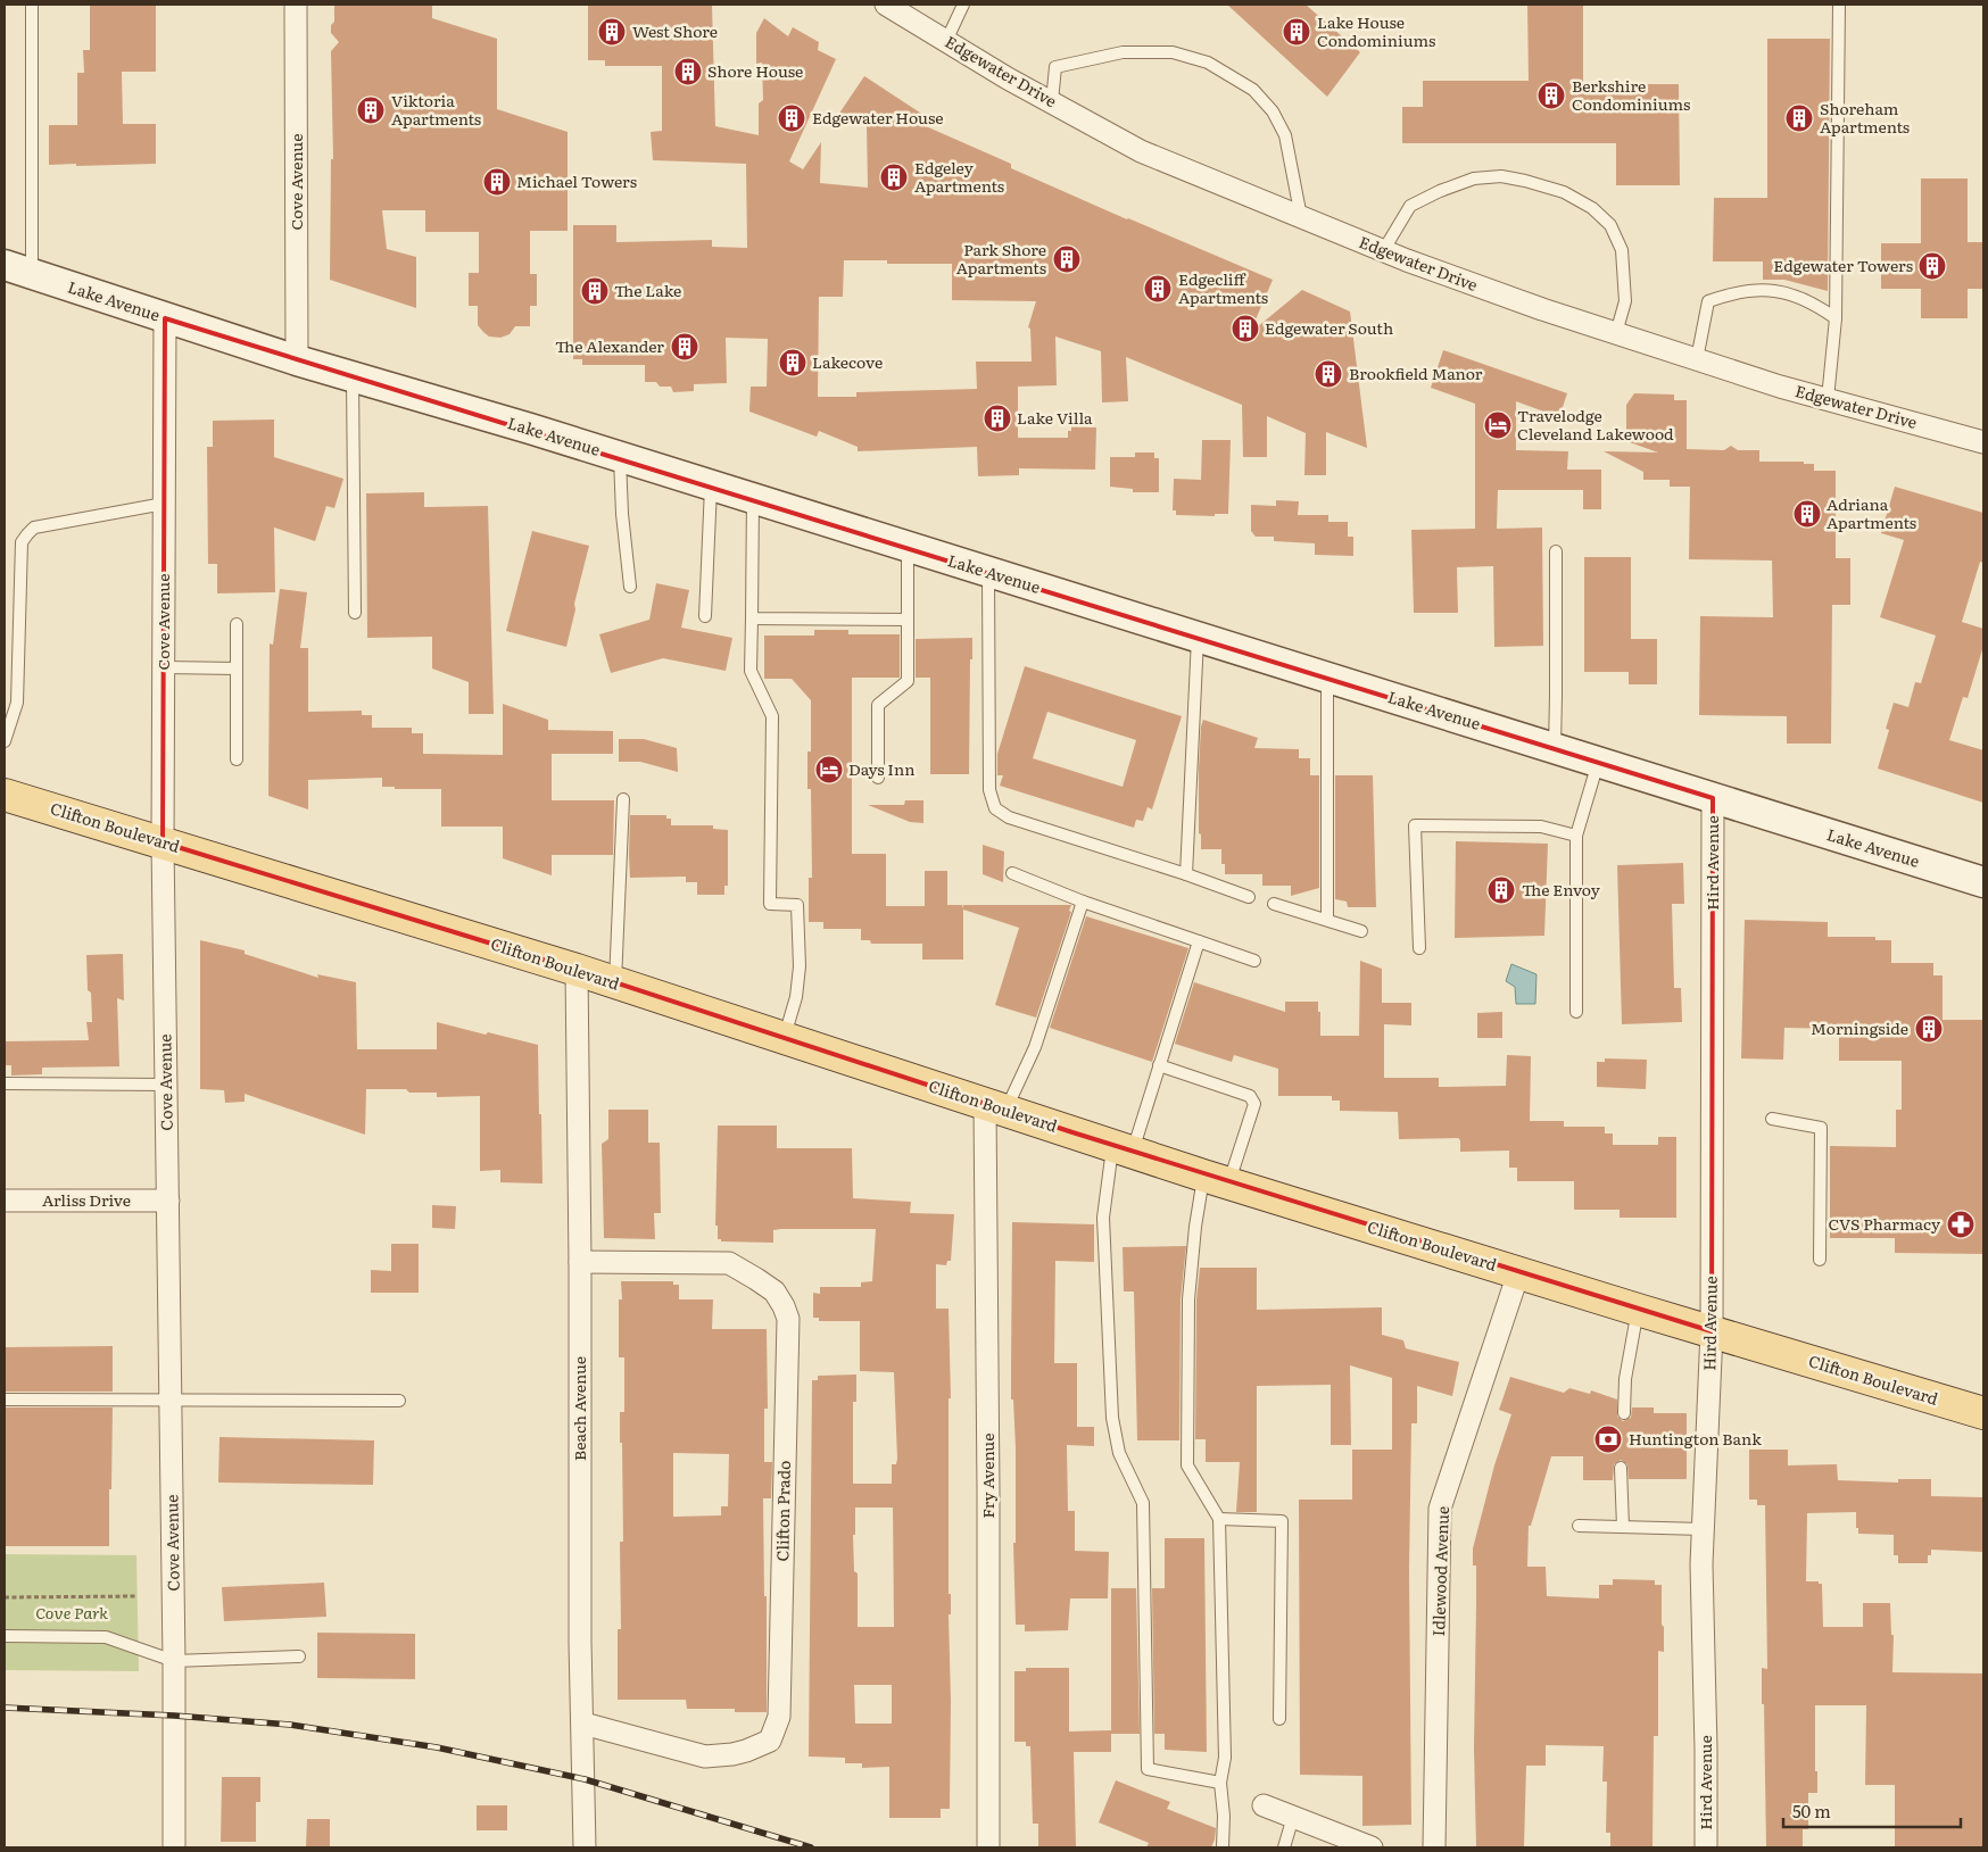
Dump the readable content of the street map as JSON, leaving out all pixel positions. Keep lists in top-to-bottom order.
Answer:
{
  "streets": {
    "main road": ["Clifton Boulevard"],
    "street": [
      "Edgewater Drive",
      "Cove Avenue",
      "Lake Avenue",
      "Hird Avenue",
      "Arliss Drive",
      "Beach Avenue",
      "Fry Avenue",
      "Clifton Prado",
      "Idlewood Avenue"
    ]
  },
  "crossings": [
    ["Cove Avenue", "Lake Avenue"],
    ["Cove Avenue", "Clifton Boulevard"],
    ["Cove Avenue", "Arliss Drive"],
    ["Lake Avenue", "Hird Avenue"],
    ["Clifton Boulevard", "Hird Avenue"],
    ["Clifton Boulevard", "Beach Avenue"],
    ["Clifton Boulevard", "Fry Avenue"],
    ["Clifton Boulevard", "Idlewood Avenue"],
    ["Beach Avenue", "Clifton Prado"]
  ],
  "parks": ["Cove Park"],
  "places": {
    "building": [
      "West Shore",
      "Lake House Condominiums",
      "Shore House",
      "Berkshire Condominiums",
      "Viktoria Apartments",
      "Edgewater House",
      "Shoreham Apartments",
      "Edgeley Apartments",
      "Michael Towers",
      "Park Shore Apartments",
      "Edgewater Towers",
      "Edgecliff Apartments",
      "The Lake",
      "Edgewater South",
      "The Alexander",
      "Lakecove",
      "Brookfield Manor",
      "Lake Villa",
      "Adriana Apartments",
      "The Envoy",
      "Morningside"
    ],
    "hotel": ["Travelodge Cleveland Lakewood", "Days Inn"],
    "pharmacy": ["CVS Pharmacy"],
    "bank": ["Huntington Bank"]
  },
  "scale_bar": "50 m"
}
